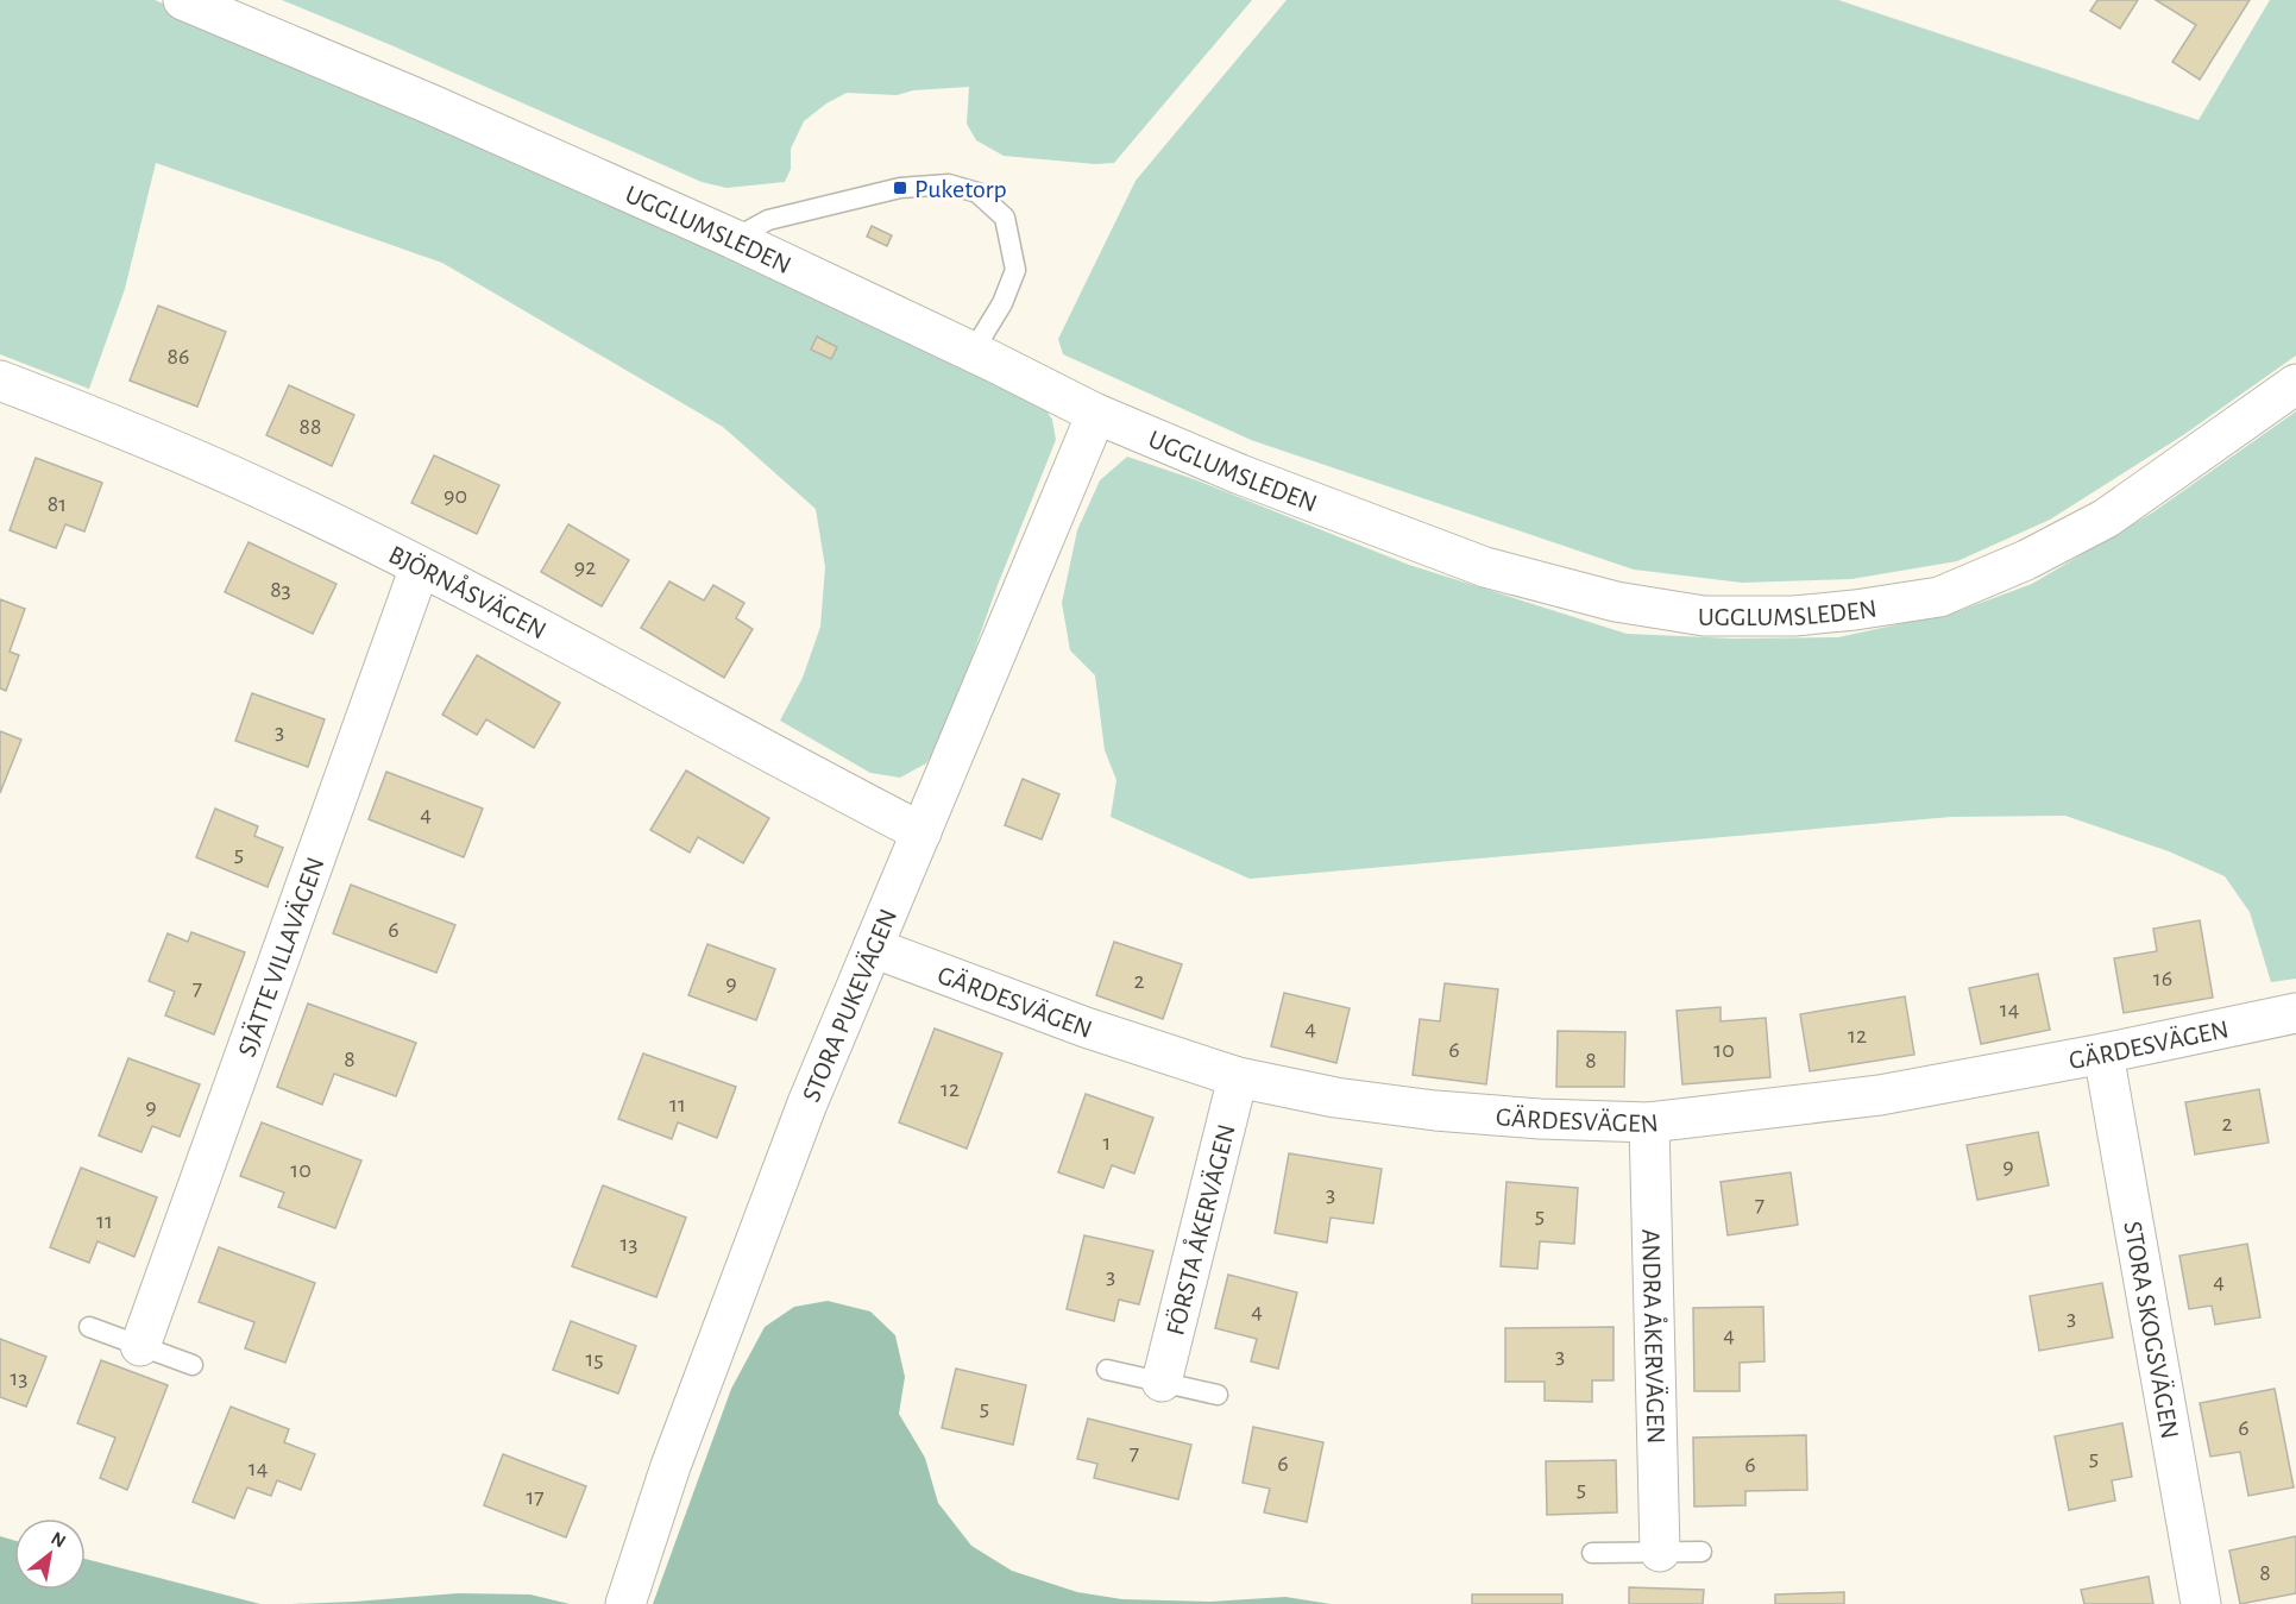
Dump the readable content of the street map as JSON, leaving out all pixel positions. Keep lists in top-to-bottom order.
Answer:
{
  "streets": {
    "street": [
      "UGGLUMSLEDEN",
      "BJÖRNÅSVÄGEN",
      "SJÄTTE VILLAVÄGEN",
      "GÄRDESVÄGEN",
      "STORA PUKEVÄGEN",
      "FÖRSTA ÅKERVÄGEN",
      "STORA SKOGSVÄGEN",
      "ANDRA ÅKERVÄGEN"
    ]
  },
  "crossings": [
    ["UGGLUMSLEDEN", "STORA PUKEVÄGEN"],
    ["BJÖRNÅSVÄGEN", "SJÄTTE VILLAVÄGEN"],
    ["BJÖRNÅSVÄGEN", "STORA PUKEVÄGEN"],
    ["GÄRDESVÄGEN", "STORA PUKEVÄGEN"],
    ["GÄRDESVÄGEN", "FÖRSTA ÅKERVÄGEN"],
    ["GÄRDESVÄGEN", "STORA SKOGSVÄGEN"],
    ["GÄRDESVÄGEN", "ANDRA ÅKERVÄGEN"]
  ],
  "places": {
    "transit": ["Puketorp"]
  },
  "house_numbers": [
    "86",
    "88",
    "90",
    "81",
    "92",
    "83",
    "3",
    "4",
    "5",
    "6",
    "16",
    "2",
    "9",
    "7",
    "14",
    "4",
    "12",
    "6",
    "10",
    "8",
    "8",
    "12",
    "11",
    "9",
    "2",
    "1",
    "9",
    "10",
    "3",
    "7",
    "5",
    "11",
    "13",
    "3",
    "4",
    "4",
    "3",
    "4",
    "3",
    "15",
    "13",
    "5",
    "6",
    "7",
    "5",
    "6",
    "6",
    "14",
    "5",
    "17",
    "8"
  ],
  "north": "top right"
}
